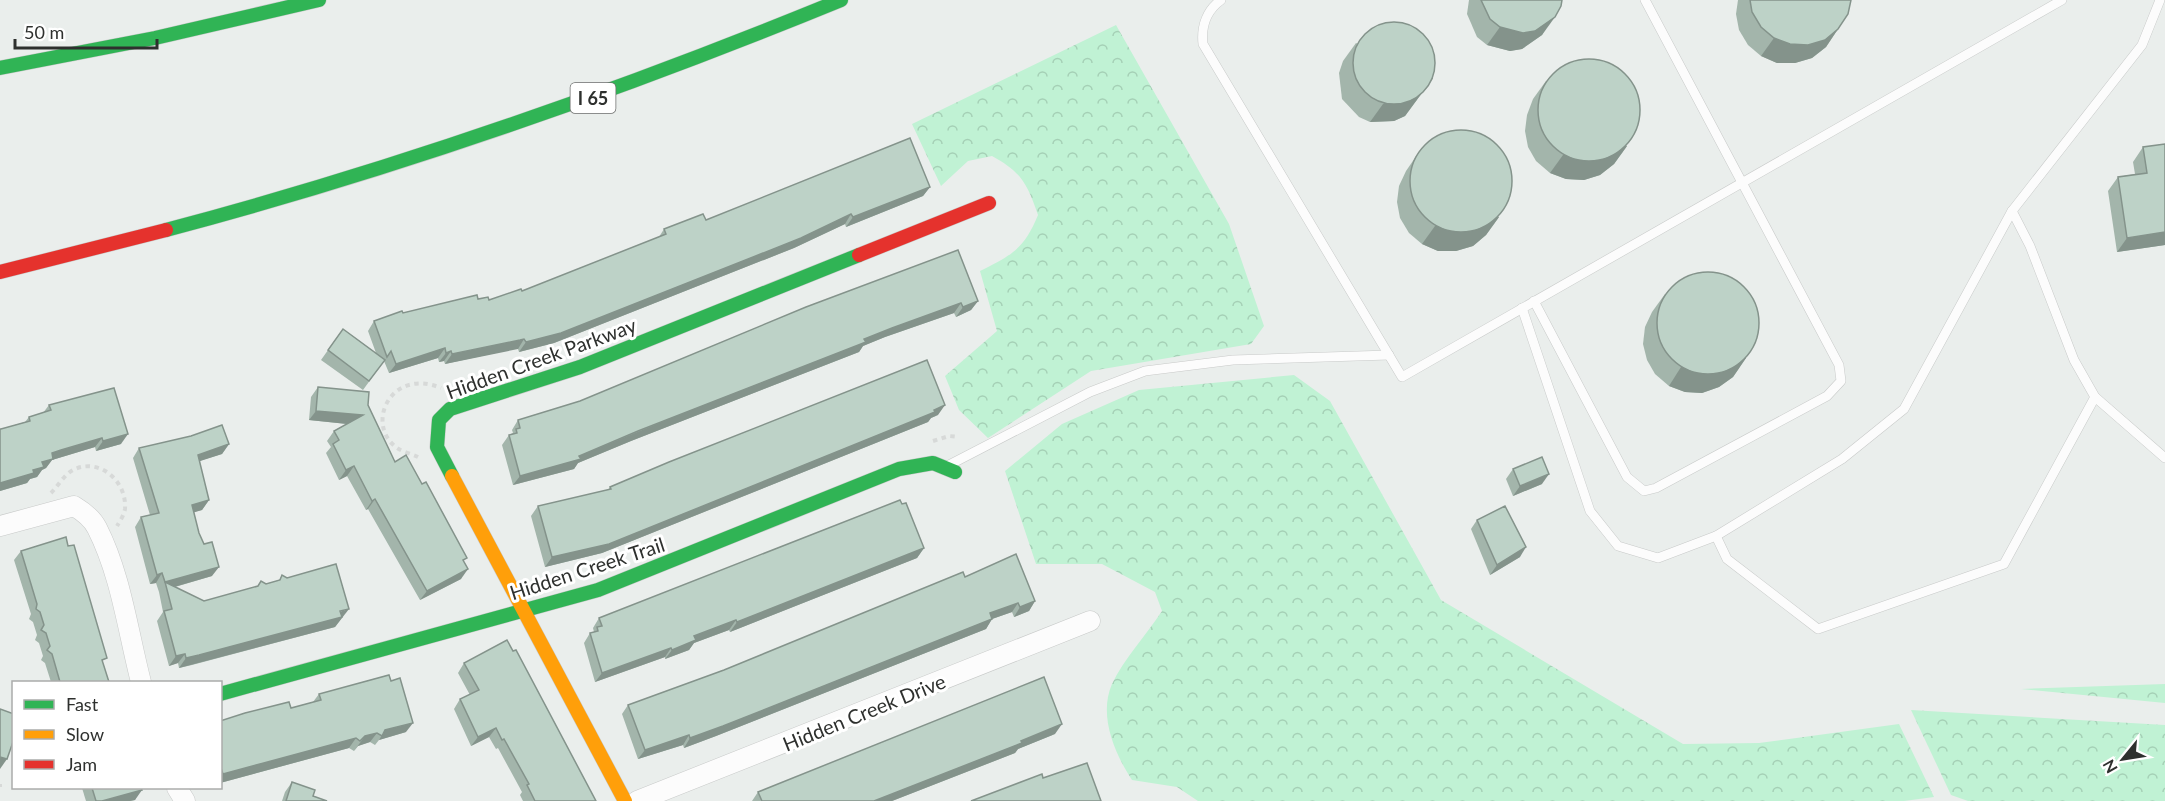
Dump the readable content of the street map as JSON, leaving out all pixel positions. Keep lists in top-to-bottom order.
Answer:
{
  "streets": {
    "main road": ["I 65", "Hidden Creek Parkway", "Hidden Creek Trail"],
    "street": ["Hidden Creek Drive"]
  },
  "crossings": [
    ["Hidden Creek Parkway", "Hidden Creek Trail"]
  ],
  "legend": ["Fast", "Slow", "Jam"],
  "scale_bar": "50 m",
  "north": "bottom left"
}
